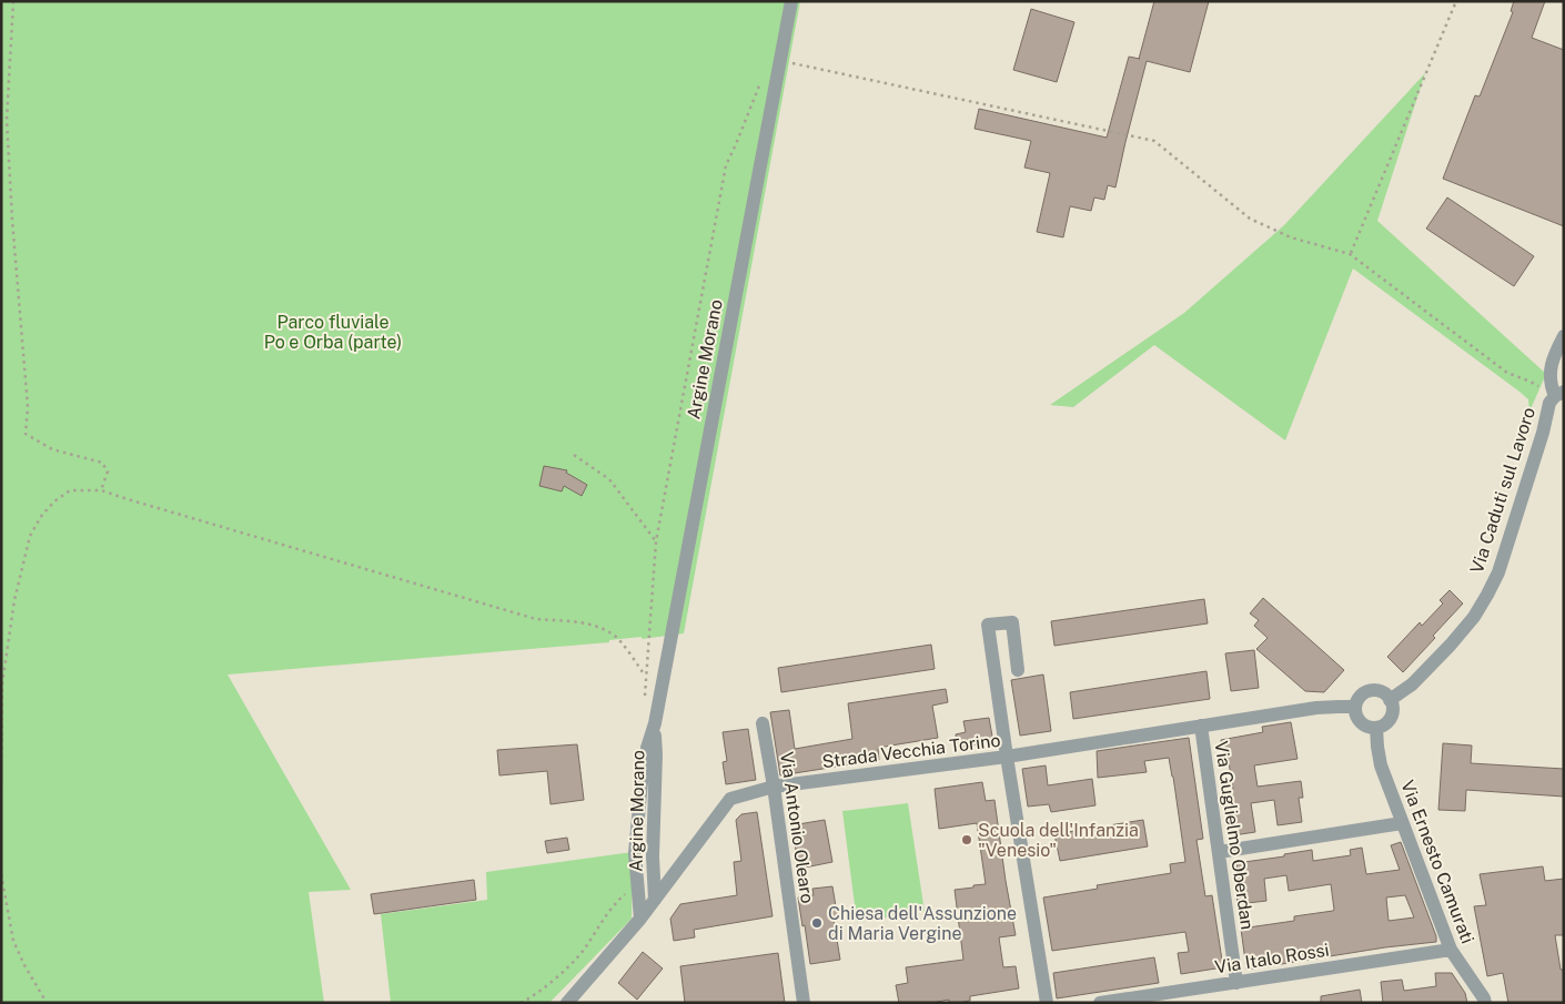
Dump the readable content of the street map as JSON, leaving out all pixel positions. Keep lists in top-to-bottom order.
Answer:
{
  "streets": {
    "street": [
      "Argine Morano",
      "Via Caduti sul Lavoro",
      "Strada Vecchia Torino",
      "Via Antonio Olearo",
      "Via Guglielmo Oberdan",
      "Via Ernesto Camurati",
      "Via Italo Rossi"
    ]
  },
  "crossings": [
    ["Argine Morano", "Strada Vecchia Torino"],
    ["Via Caduti sul Lavoro", "Strada Vecchia Torino"],
    ["Via Caduti sul Lavoro", "Via Ernesto Camurati"],
    ["Strada Vecchia Torino", "Via Antonio Olearo"],
    ["Strada Vecchia Torino", "Via Guglielmo Oberdan"],
    ["Strada Vecchia Torino", "Via Ernesto Camurati"],
    ["Via Guglielmo Oberdan", "Via Italo Rossi"],
    ["Via Ernesto Camurati", "Via Italo Rossi"]
  ],
  "parks": ["Parco fluviale Po e Orba (parte)"],
  "places": ["Scuola dell'Infanzia \"Venesio\"", "Chiesa dell'Assunzione di Maria Vergine"]
}
